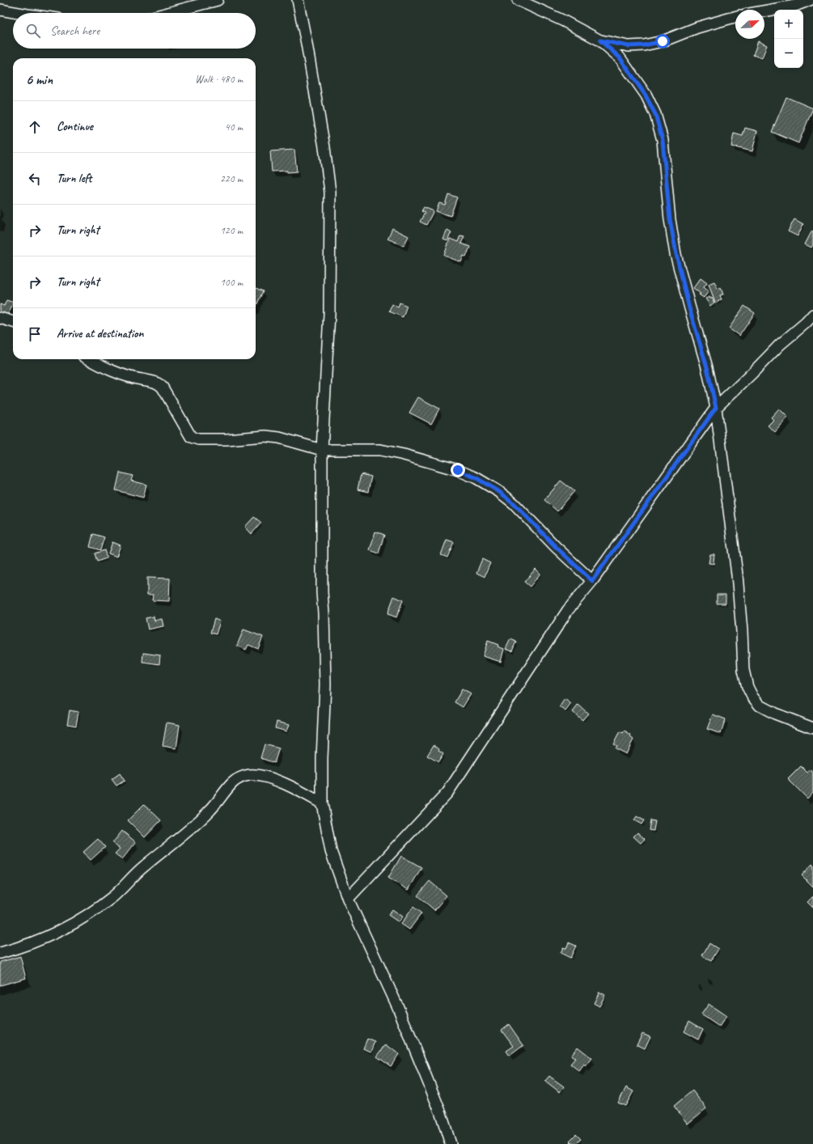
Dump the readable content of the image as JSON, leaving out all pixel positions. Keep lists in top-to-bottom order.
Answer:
{
  "north": "top right",
  "page": {
    "map_buttons": ["+", "−"],
    "search": "Search here",
    "heading": ["6 min", "Walk · 480 m"],
    "list": [
      ["Continue", "40 m"],
      ["Turn left", "220 m"],
      ["Turn right", "120 m"],
      ["Turn right", "100 m"],
      "Arrive at destination"
    ]
  }
}
